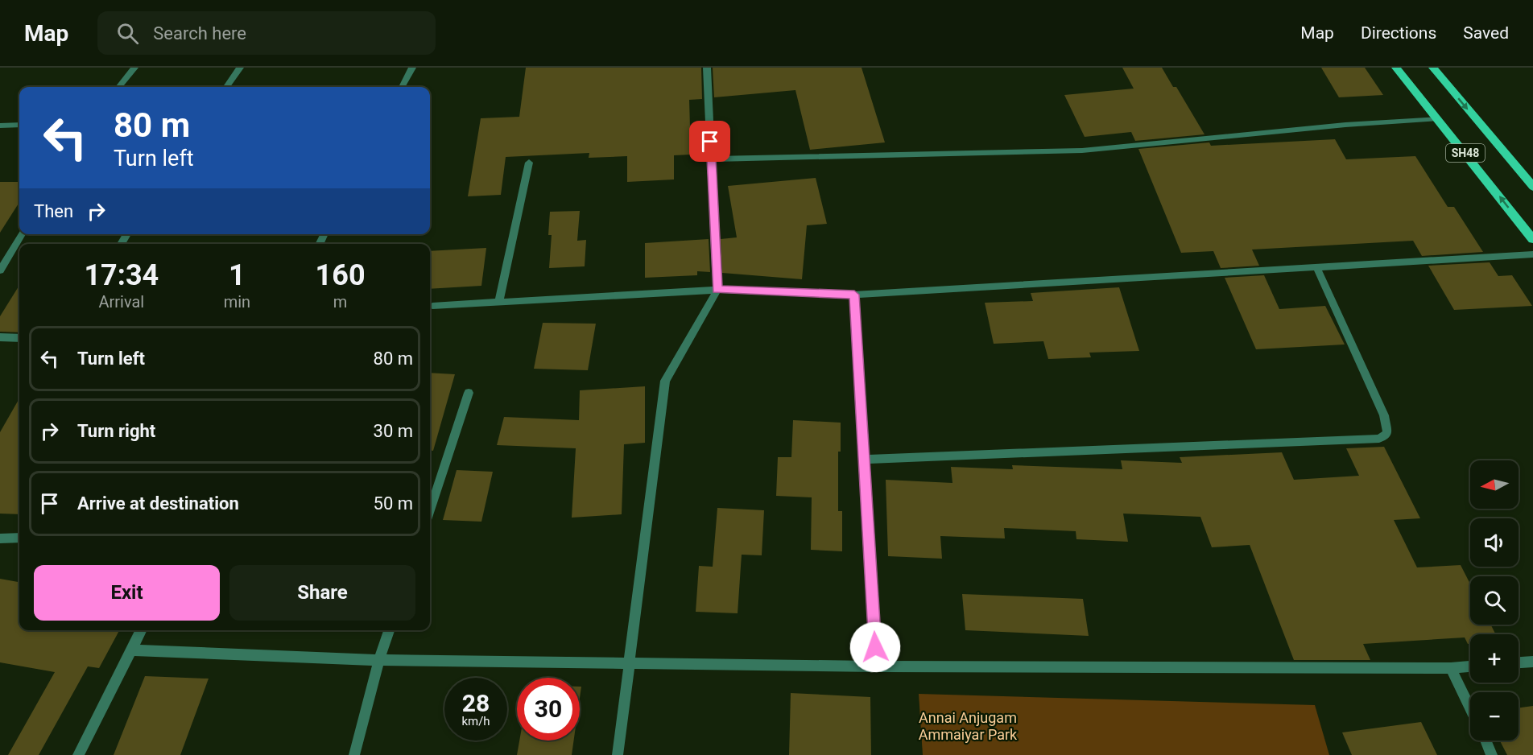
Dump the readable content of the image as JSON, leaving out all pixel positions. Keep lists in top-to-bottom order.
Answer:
{
  "streets": {
    "main road": ["SH48"]
  },
  "parks": ["Annai Anjugam Ammaiyar Park"],
  "north": "left",
  "page": {
    "header": "Map",
    "search": "Search here",
    "nav": ["Map", "Directions", "Saved"],
    "turn": ["80 m", "Turn left"],
    "then": "Then",
    "eta": [
      "17:34",
      "Arrival",
      "1",
      "min",
      "160",
      "m"
    ],
    "list": [
      {
        "name": "Turn left",
        "value": "80 m"
      },
      {
        "name": "Turn right",
        "value": "30 m"
      },
      {
        "name": "Arrive at destination",
        "value": "50 m"
      }
    ],
    "map_buttons": ["+", "−"],
    "buttons": ["Exit", "Share"],
    "speed": "28 km/h",
    "limit": "30"
  }
}
